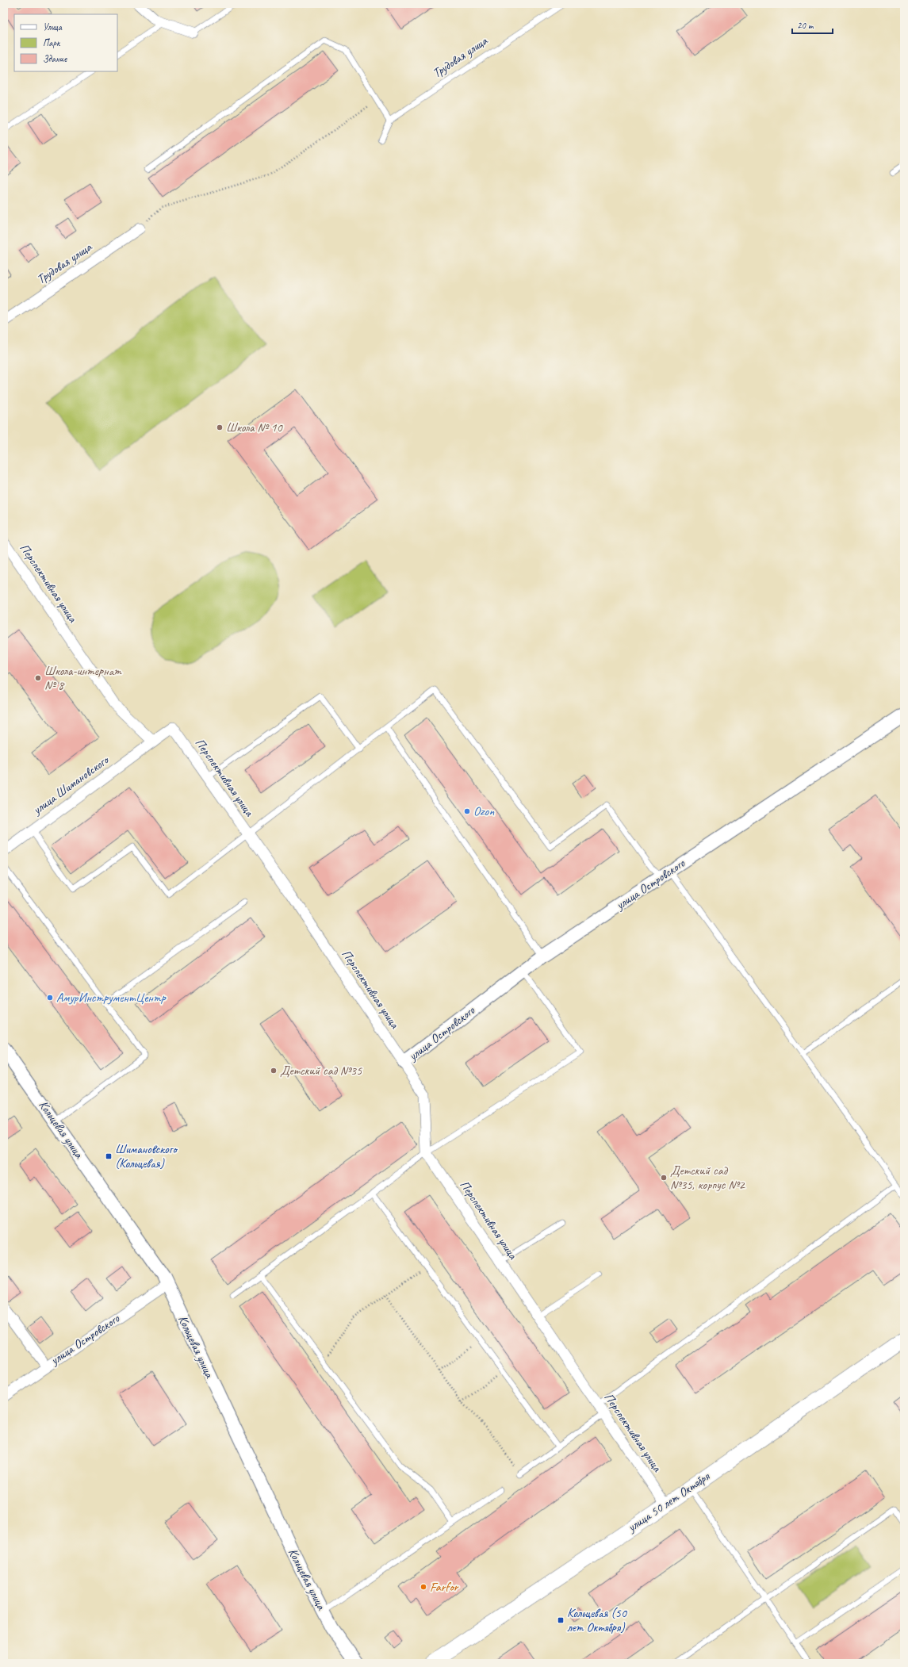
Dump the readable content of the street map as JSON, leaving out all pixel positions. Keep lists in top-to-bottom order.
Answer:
{
  "streets": {
    "main road": ["улица 50 лет Октября"],
    "street": [
      "Трудовая улица",
      "Перспективная улица",
      "улица Шимановского",
      "улица Островского",
      "Кольцевая улица"
    ]
  },
  "crossings": [
    ["Перспективная улица", "улица Шимановского"],
    ["Перспективная улица", "улица Островского"],
    ["Перспективная улица", "улица 50 лет Октября"],
    ["улица Островского", "Кольцевая улица"]
  ],
  "places": {
    "other": [
      "Школа № 10",
      "Школа-интернат № 8",
      "Ozon",
      "АмурИнструментЦентр",
      "Детский сад №35",
      "Детский сад №35, корпус №2",
      "Farfor"
    ],
    "transit": ["Шимановского (Кольцевая)", "Кольцевая (50 лет Октября)"]
  },
  "legend": ["Улица", "Парк", "Здание"],
  "scale_bar": "20 m"
}
